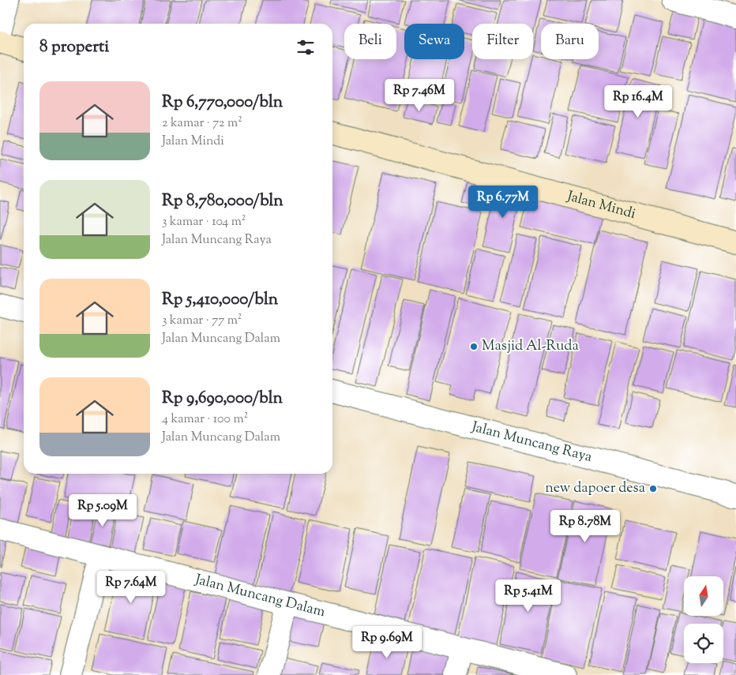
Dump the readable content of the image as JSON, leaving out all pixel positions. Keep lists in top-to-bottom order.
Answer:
{
  "streets": {
    "street": ["Jalan Mindi", "Jalan Muncang Raya", "Jalan Muncang Dalam"]
  },
  "places": ["Masjid Al-Ruda", "new dapoer desa"],
  "north": "top",
  "page": {
    "chip": [
      "Beli",
      "Sewa",
      "Filter",
      "Baru"
    ],
    "heading": "8 properti",
    "list": [
      {
        "name": "Rp 6,770,000/bln",
        "note": "2 kamar · 72 m² · Jalan Mindi"
      },
      {
        "name": "Rp 8,780,000/bln",
        "note": "3 kamar · 104 m² · Jalan Muncang Raya"
      },
      {
        "name": "Rp 5,410,000/bln",
        "note": "3 kamar · 77 m² · Jalan Muncang Dalam"
      },
      {
        "name": "Rp 9,690,000/bln",
        "note": "4 kamar · 100 m² · Jalan Muncang Dalam"
      }
    ],
    "price": [
      "Rp 7.46M",
      "Rp 16.4M",
      "Rp 6.77M",
      "Rp 5.09M",
      "Rp 8.78M",
      "Rp 7.64M",
      "Rp 5.41M",
      "Rp 9.69M"
    ]
  }
}
